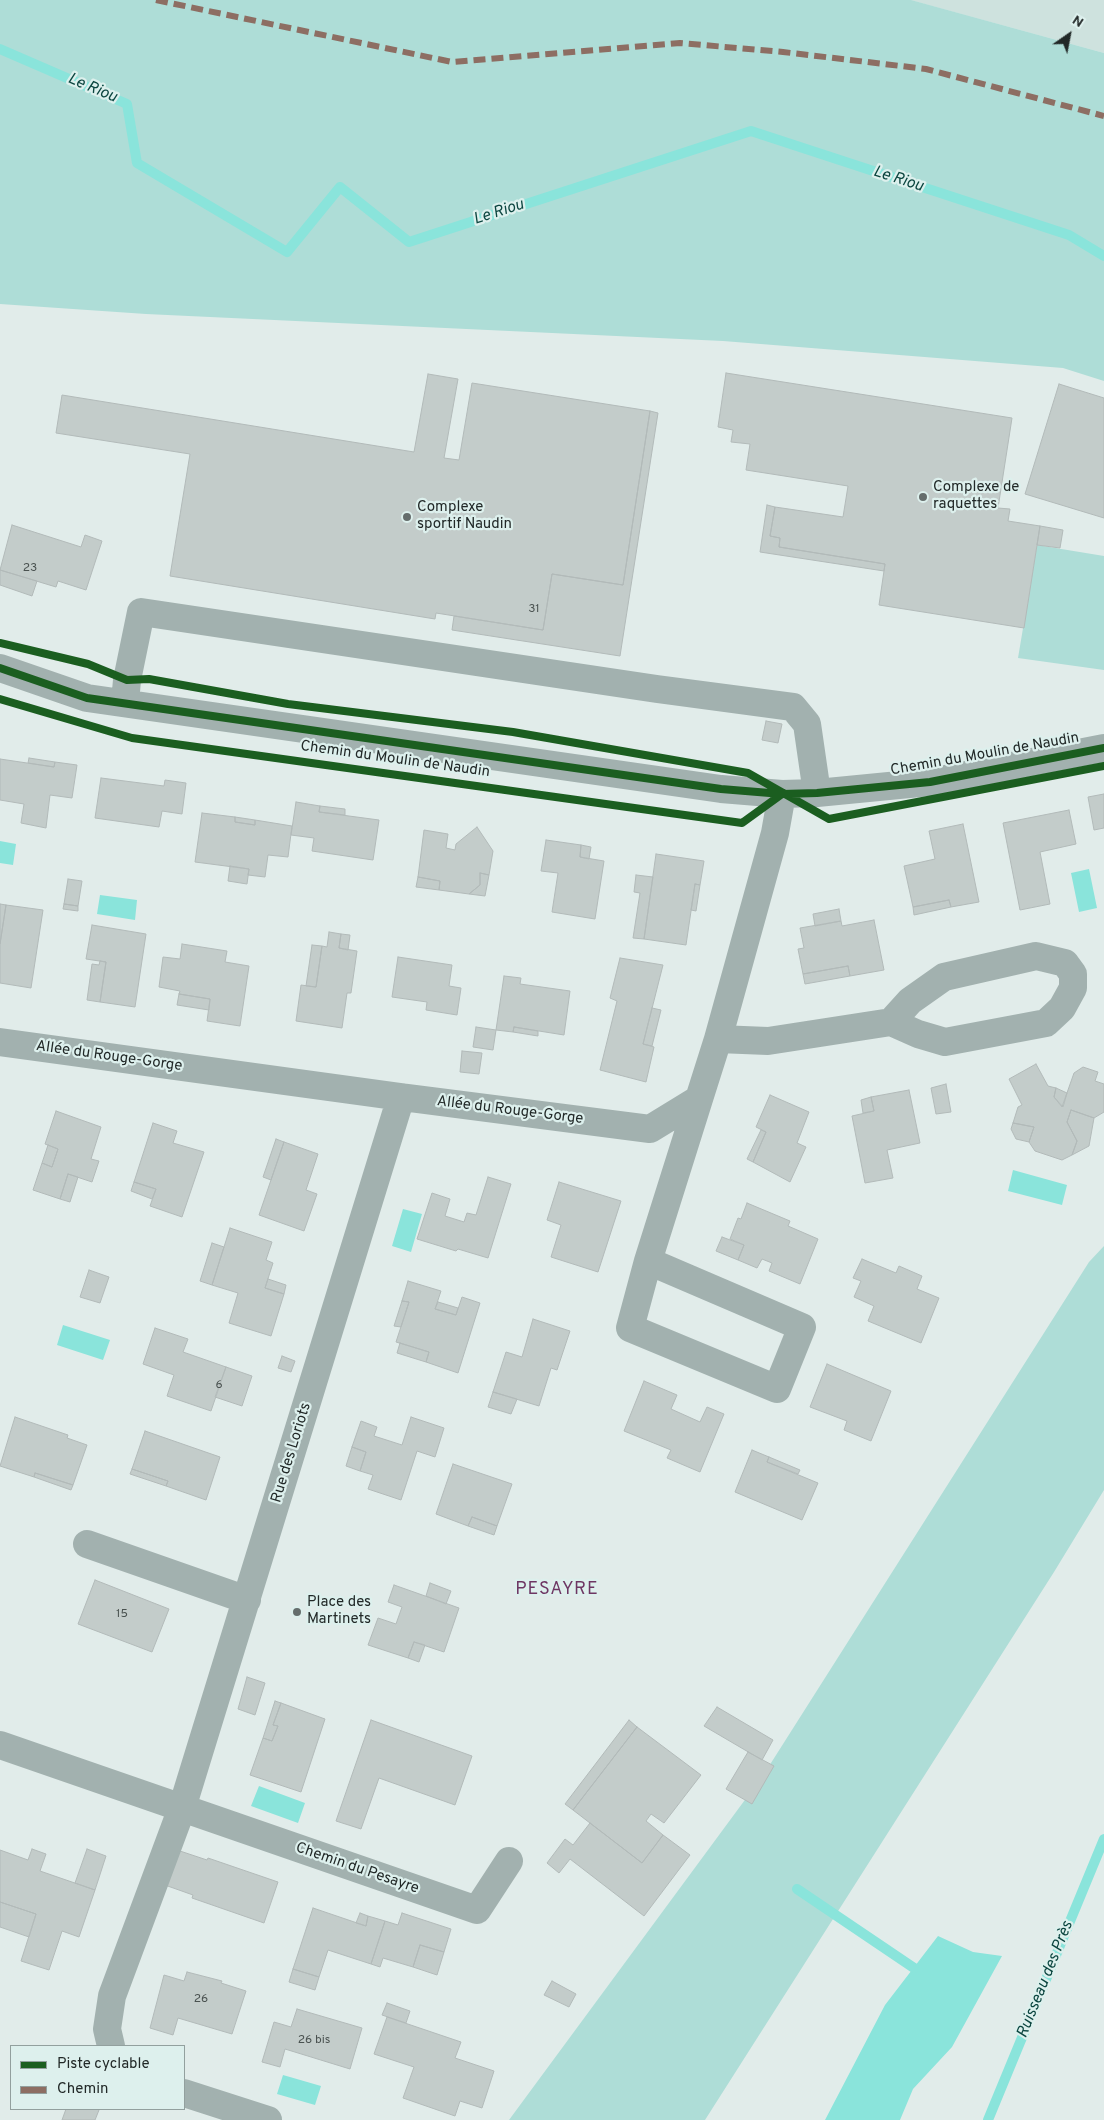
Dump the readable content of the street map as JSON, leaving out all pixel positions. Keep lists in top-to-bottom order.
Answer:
{
  "streets": {
    "street": [
      "Chemin du Moulin de Naudin",
      "Allée du Rouge-Gorge",
      "Rue des Loriots",
      "Chemin du Pesayre"
    ]
  },
  "crossings": [
    ["Allée du Rouge-Gorge", "Rue des Loriots"],
    ["Rue des Loriots", "Chemin du Pesayre"]
  ],
  "districts": ["PESAYRE"],
  "water": ["Le Riou", "Ruisseau des Près"],
  "places": ["Complexe de raquettes", "Complexe sportif Naudin", "Place des Martinets"],
  "house_numbers": [
    "23",
    "31",
    "6",
    "15",
    "26",
    "26 bis"
  ],
  "legend": ["Piste cyclable", "Chemin"],
  "north": "top right"
}
